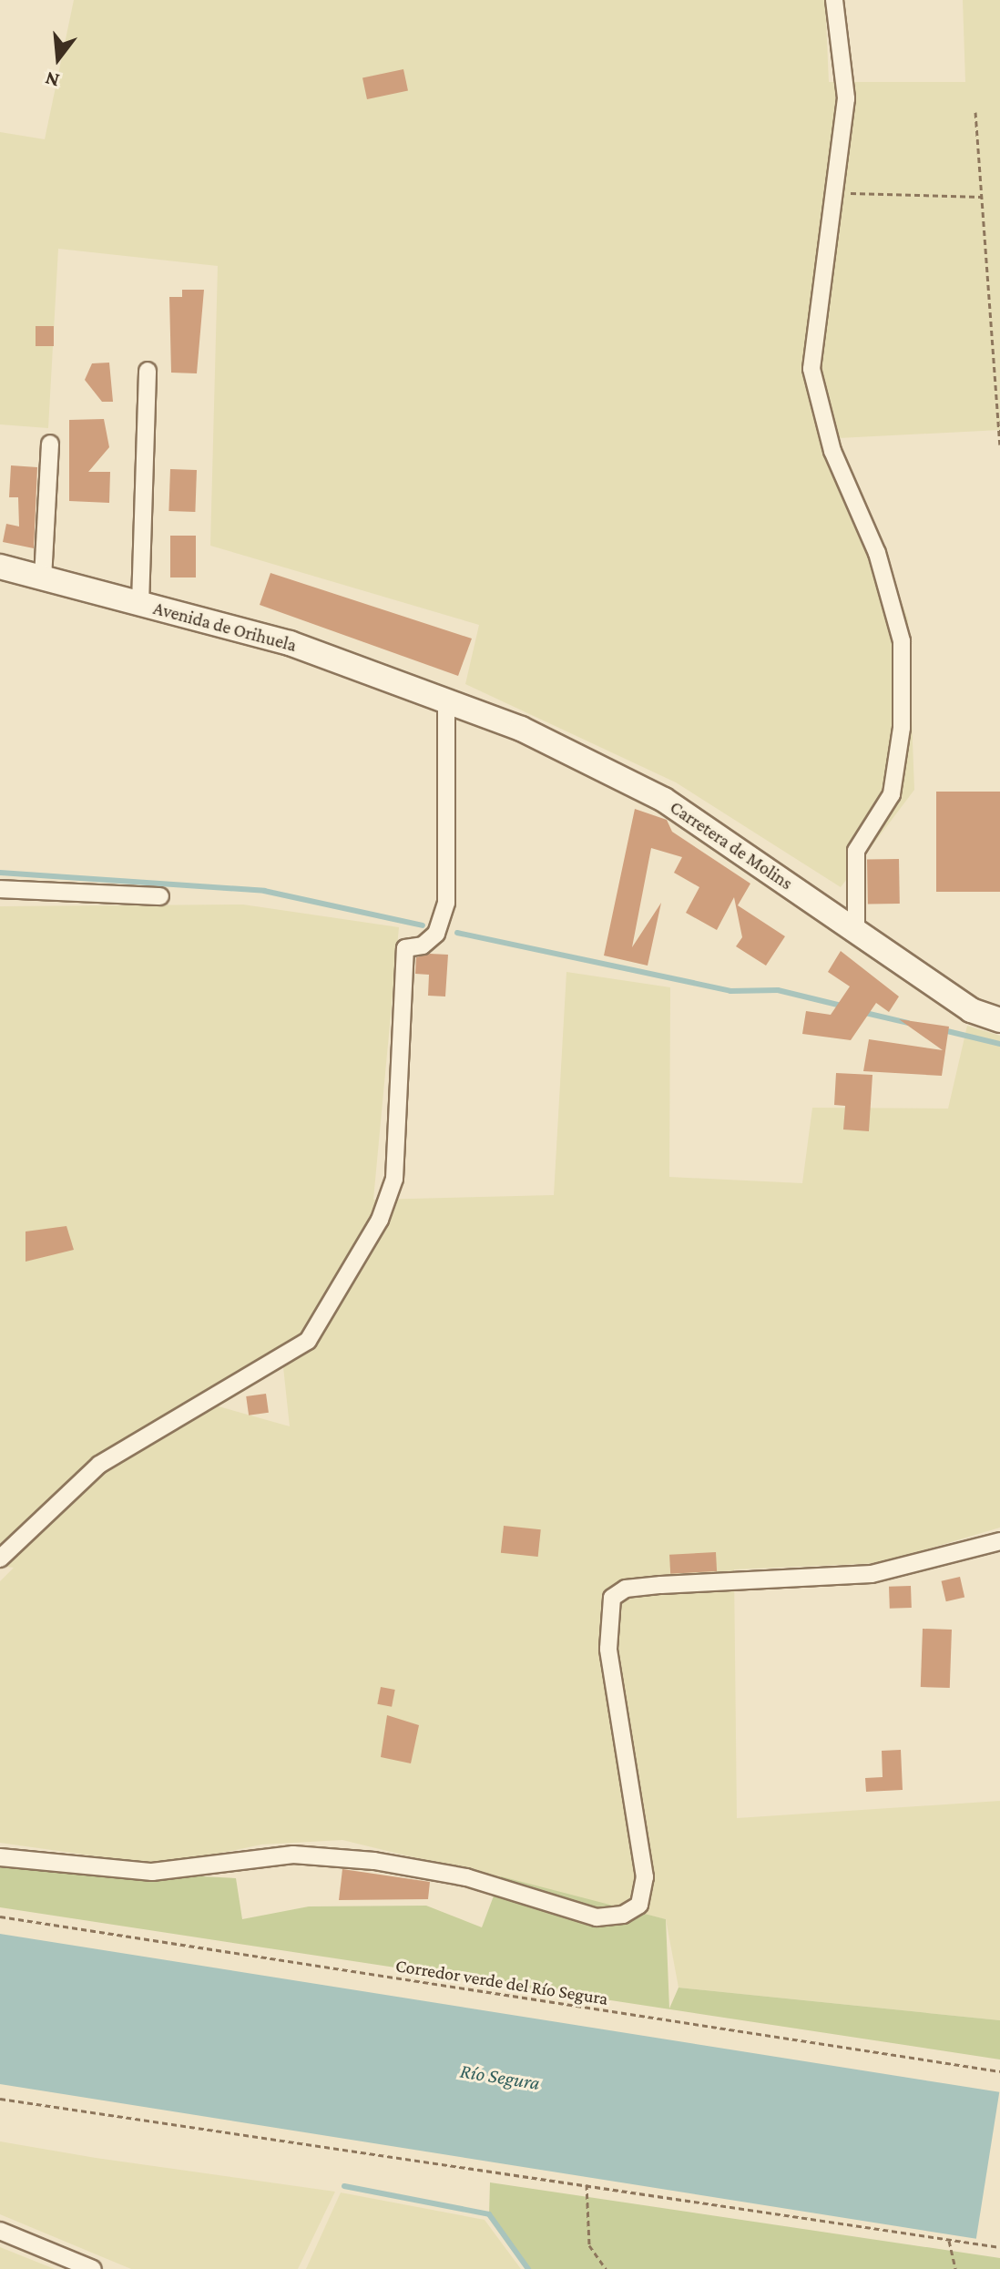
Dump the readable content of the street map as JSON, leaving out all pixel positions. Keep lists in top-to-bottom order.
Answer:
{
  "streets": {
    "street": ["Avenida de Orihuela", "Carretera de Molins"],
    "path": ["Corredor verde del Río Segura"]
  },
  "crossings": [
    ["Avenida de Orihuela", "Carretera de Molins"]
  ],
  "water": ["Río Segura"],
  "north": "bottom"
}
